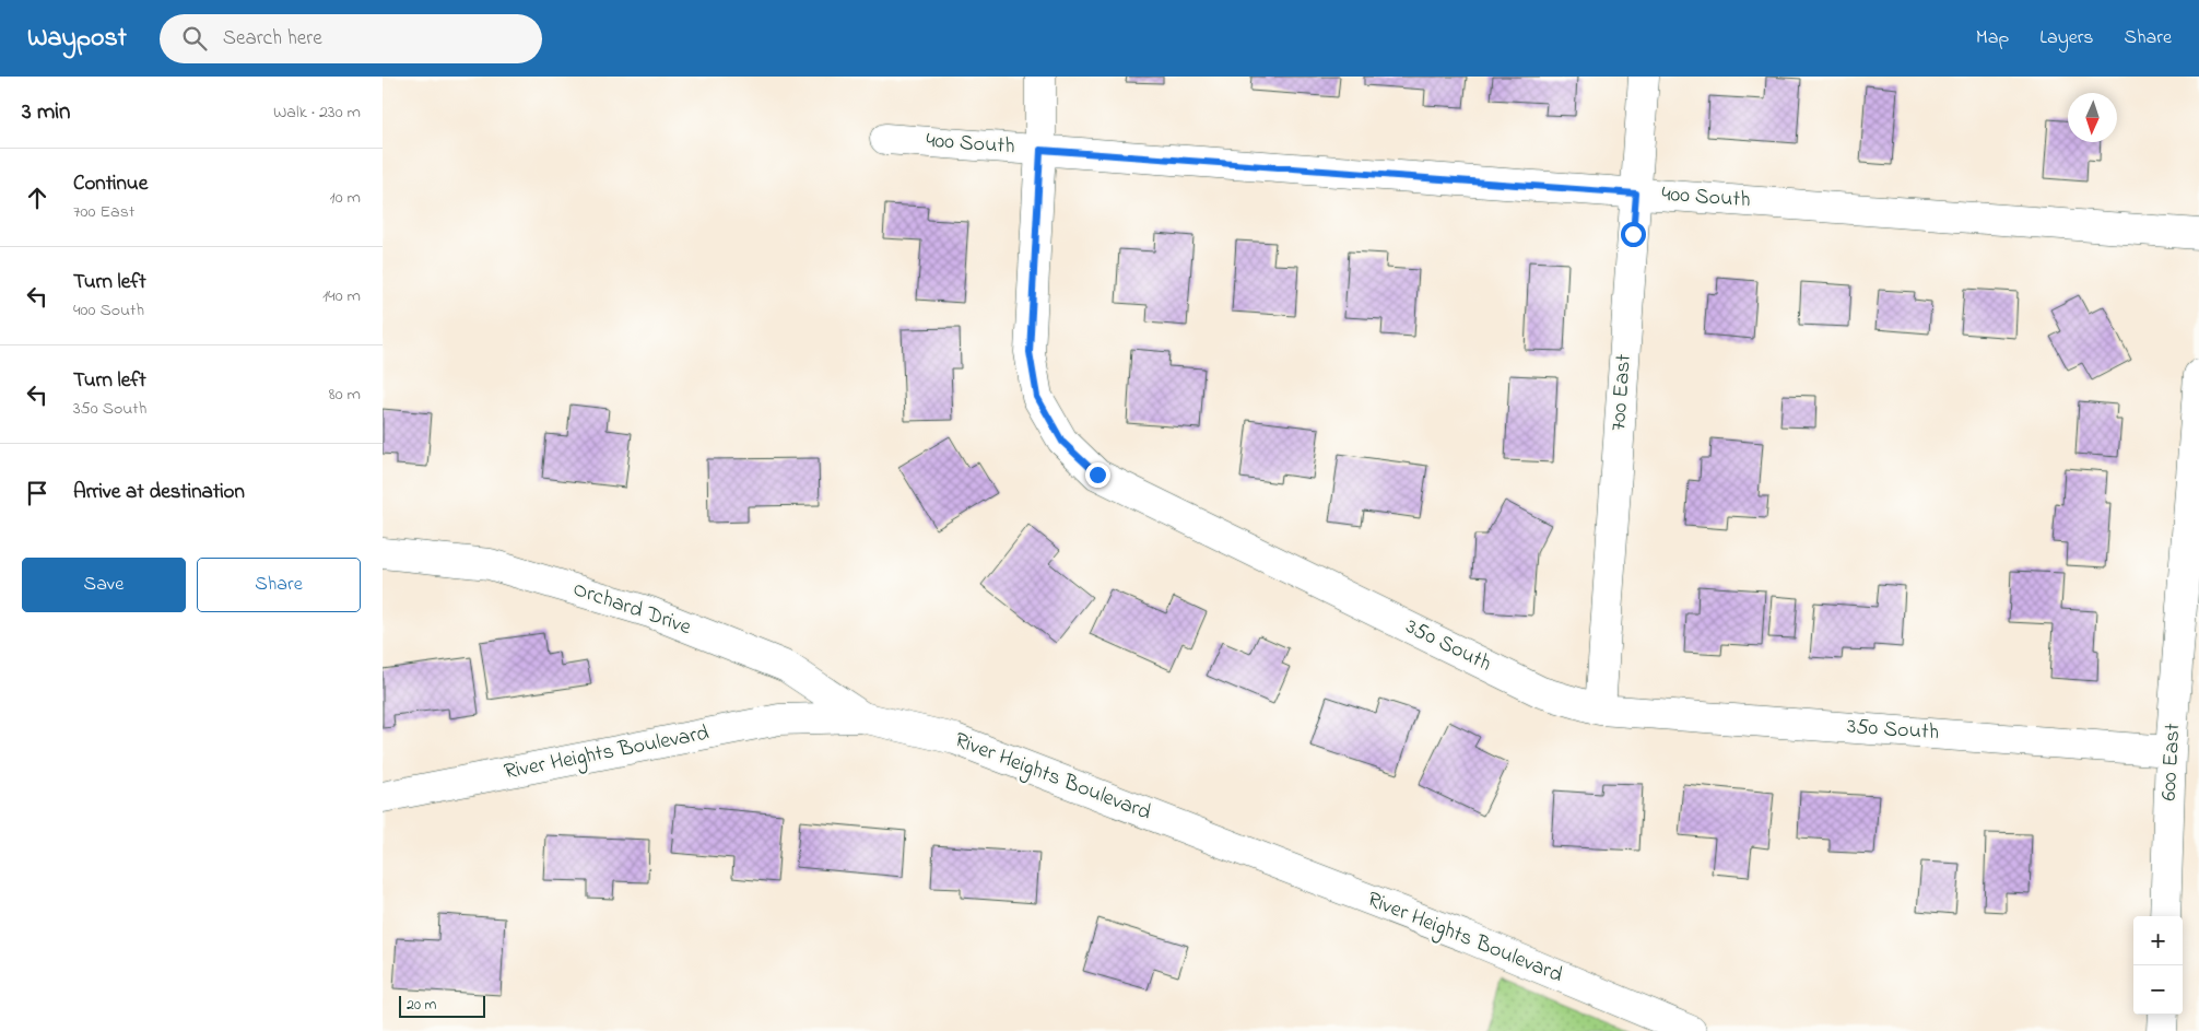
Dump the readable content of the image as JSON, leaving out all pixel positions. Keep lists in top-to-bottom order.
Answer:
{
  "streets": {
    "street": [
      "400 South",
      "700 East",
      "Orchard Drive",
      "350 South",
      "River Heights Boulevard",
      "600 East"
    ]
  },
  "crossings": [
    ["400 South", "700 East"],
    ["400 South", "350 South"],
    ["700 East", "350 South"],
    ["Orchard Drive", "River Heights Boulevard"],
    ["350 South", "600 East"]
  ],
  "scale_bar": "20 m",
  "north": "bottom",
  "page": {
    "header": "Waypost",
    "search": "Search here",
    "nav": ["Map", "Layers", "Share"],
    "heading": ["3 min", "Walk · 230 m"],
    "list": [
      ["Continue", "700 East", "10 m"],
      ["Turn left", "400 South", "140 m"],
      ["Turn left", "350 South", "80 m"],
      "Arrive at destination"
    ],
    "buttons": ["Save", "Share"],
    "map_buttons": ["+", "−"],
    "scale": "20 m"
  }
}
